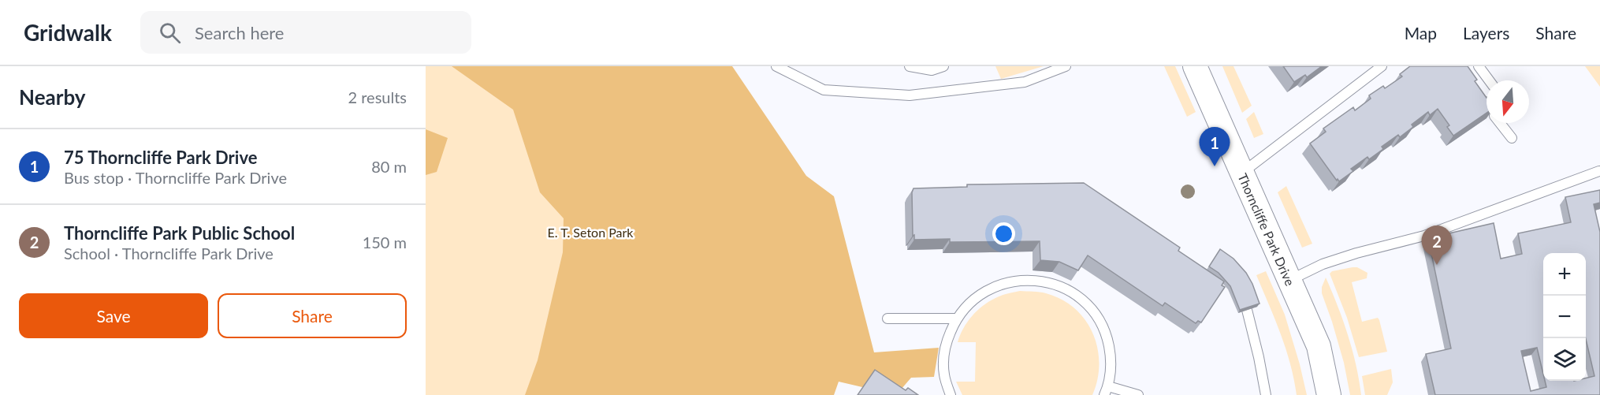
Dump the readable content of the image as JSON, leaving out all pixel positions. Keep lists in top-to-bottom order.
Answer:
{
  "streets": {
    "street": ["Thorncliffe Park Drive"]
  },
  "parks": ["E. T. Seton Park"],
  "north": "bottom",
  "page": {
    "header": "Gridwalk",
    "search": "Search here",
    "nav": ["Map", "Layers", "Share"],
    "heading": ["Nearby", "2 results"],
    "pins": ["1", "2"],
    "list": [
      {
        "mark": "1",
        "name": "75 Thorncliffe Park Drive",
        "note": "Bus stop · Thorncliffe Park Drive",
        "value": "80 m"
      },
      {
        "mark": "2",
        "name": "Thorncliffe Park Public School",
        "note": "School · Thorncliffe Park Drive",
        "value": "150 m"
      }
    ],
    "map_buttons": ["+", "−"],
    "buttons": ["Save", "Share"]
  }
}
